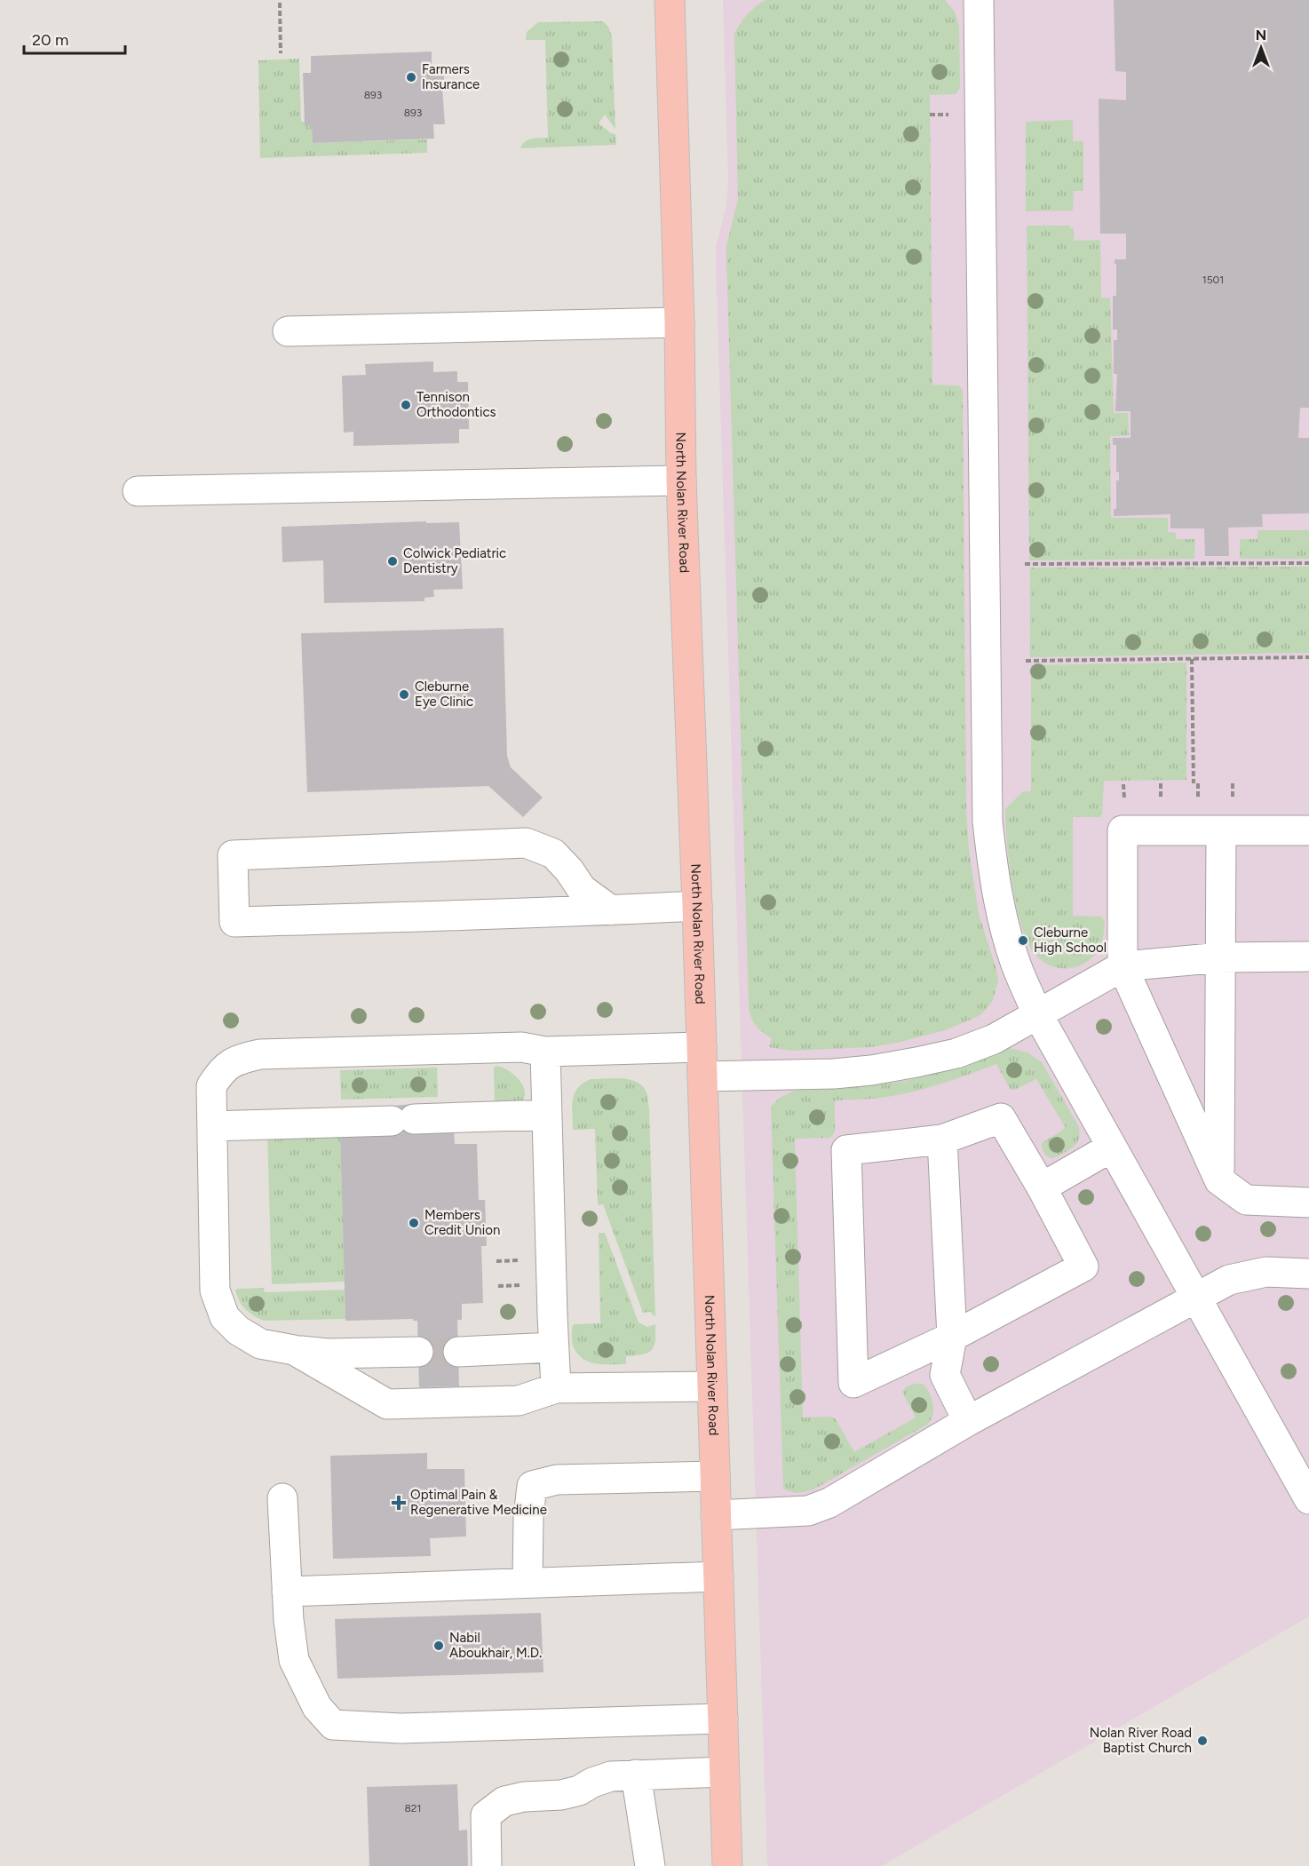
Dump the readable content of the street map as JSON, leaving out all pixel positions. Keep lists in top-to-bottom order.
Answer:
{
  "streets": {
    "main road": ["North Nolan River Road"]
  },
  "places": {
    "other": [
      "Farmers Insurance",
      "Tennison Orthodontics",
      "Colwick Pediatric Dentistry",
      "Cleburne Eye Clinic",
      "Cleburne High School",
      "Members Credit Union",
      "Nabil Aboukhair, M.D.",
      "Nolan River Road Baptist Church"
    ],
    "health": ["Optimal Pain & Regenerative Medicine"]
  },
  "house_numbers": [
    "893",
    "893",
    "1501",
    "821"
  ],
  "scale_bar": "20 m",
  "north": "top"
}
